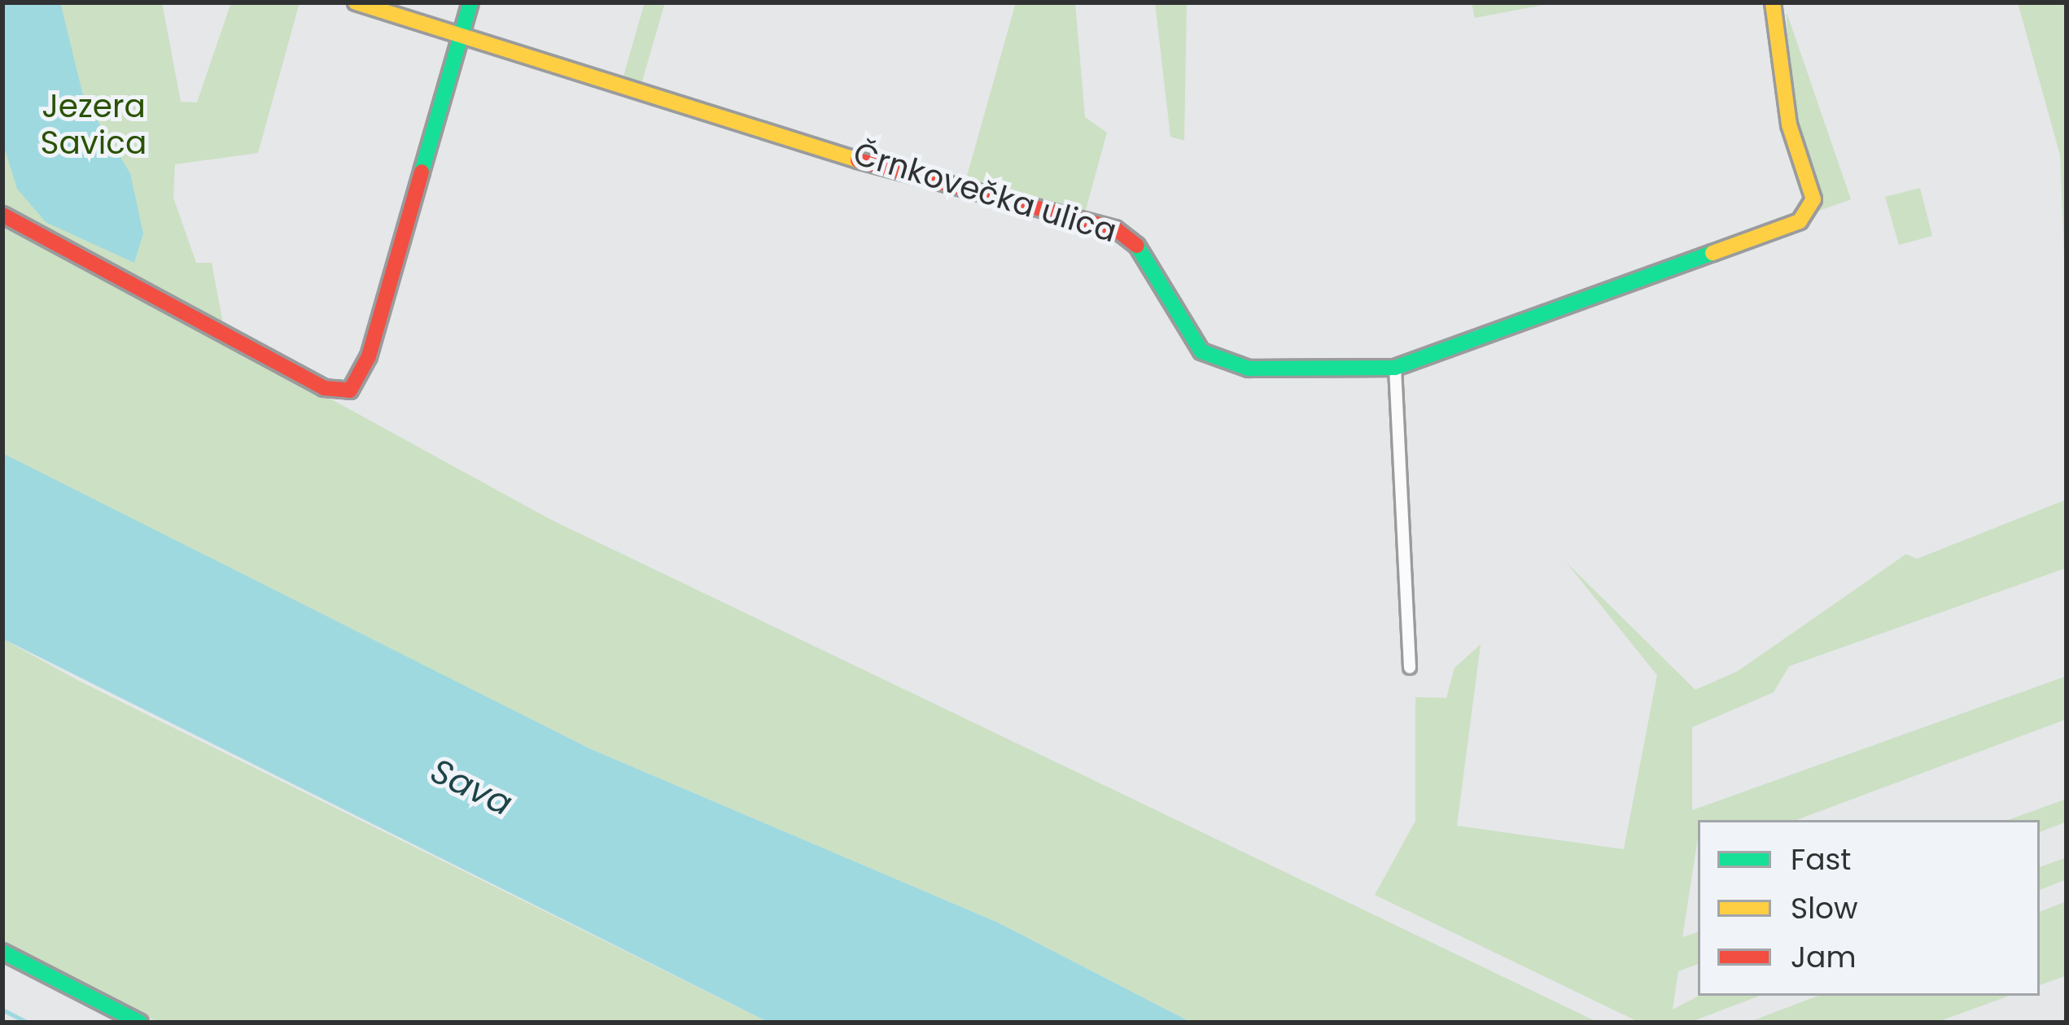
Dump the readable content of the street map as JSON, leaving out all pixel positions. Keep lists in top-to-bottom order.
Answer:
{
  "streets": {
    "street": ["Črnkovečka ulica"]
  },
  "water": ["Sava"],
  "parks": ["Jezera Savica"],
  "legend": ["Fast", "Slow", "Jam"]
}
